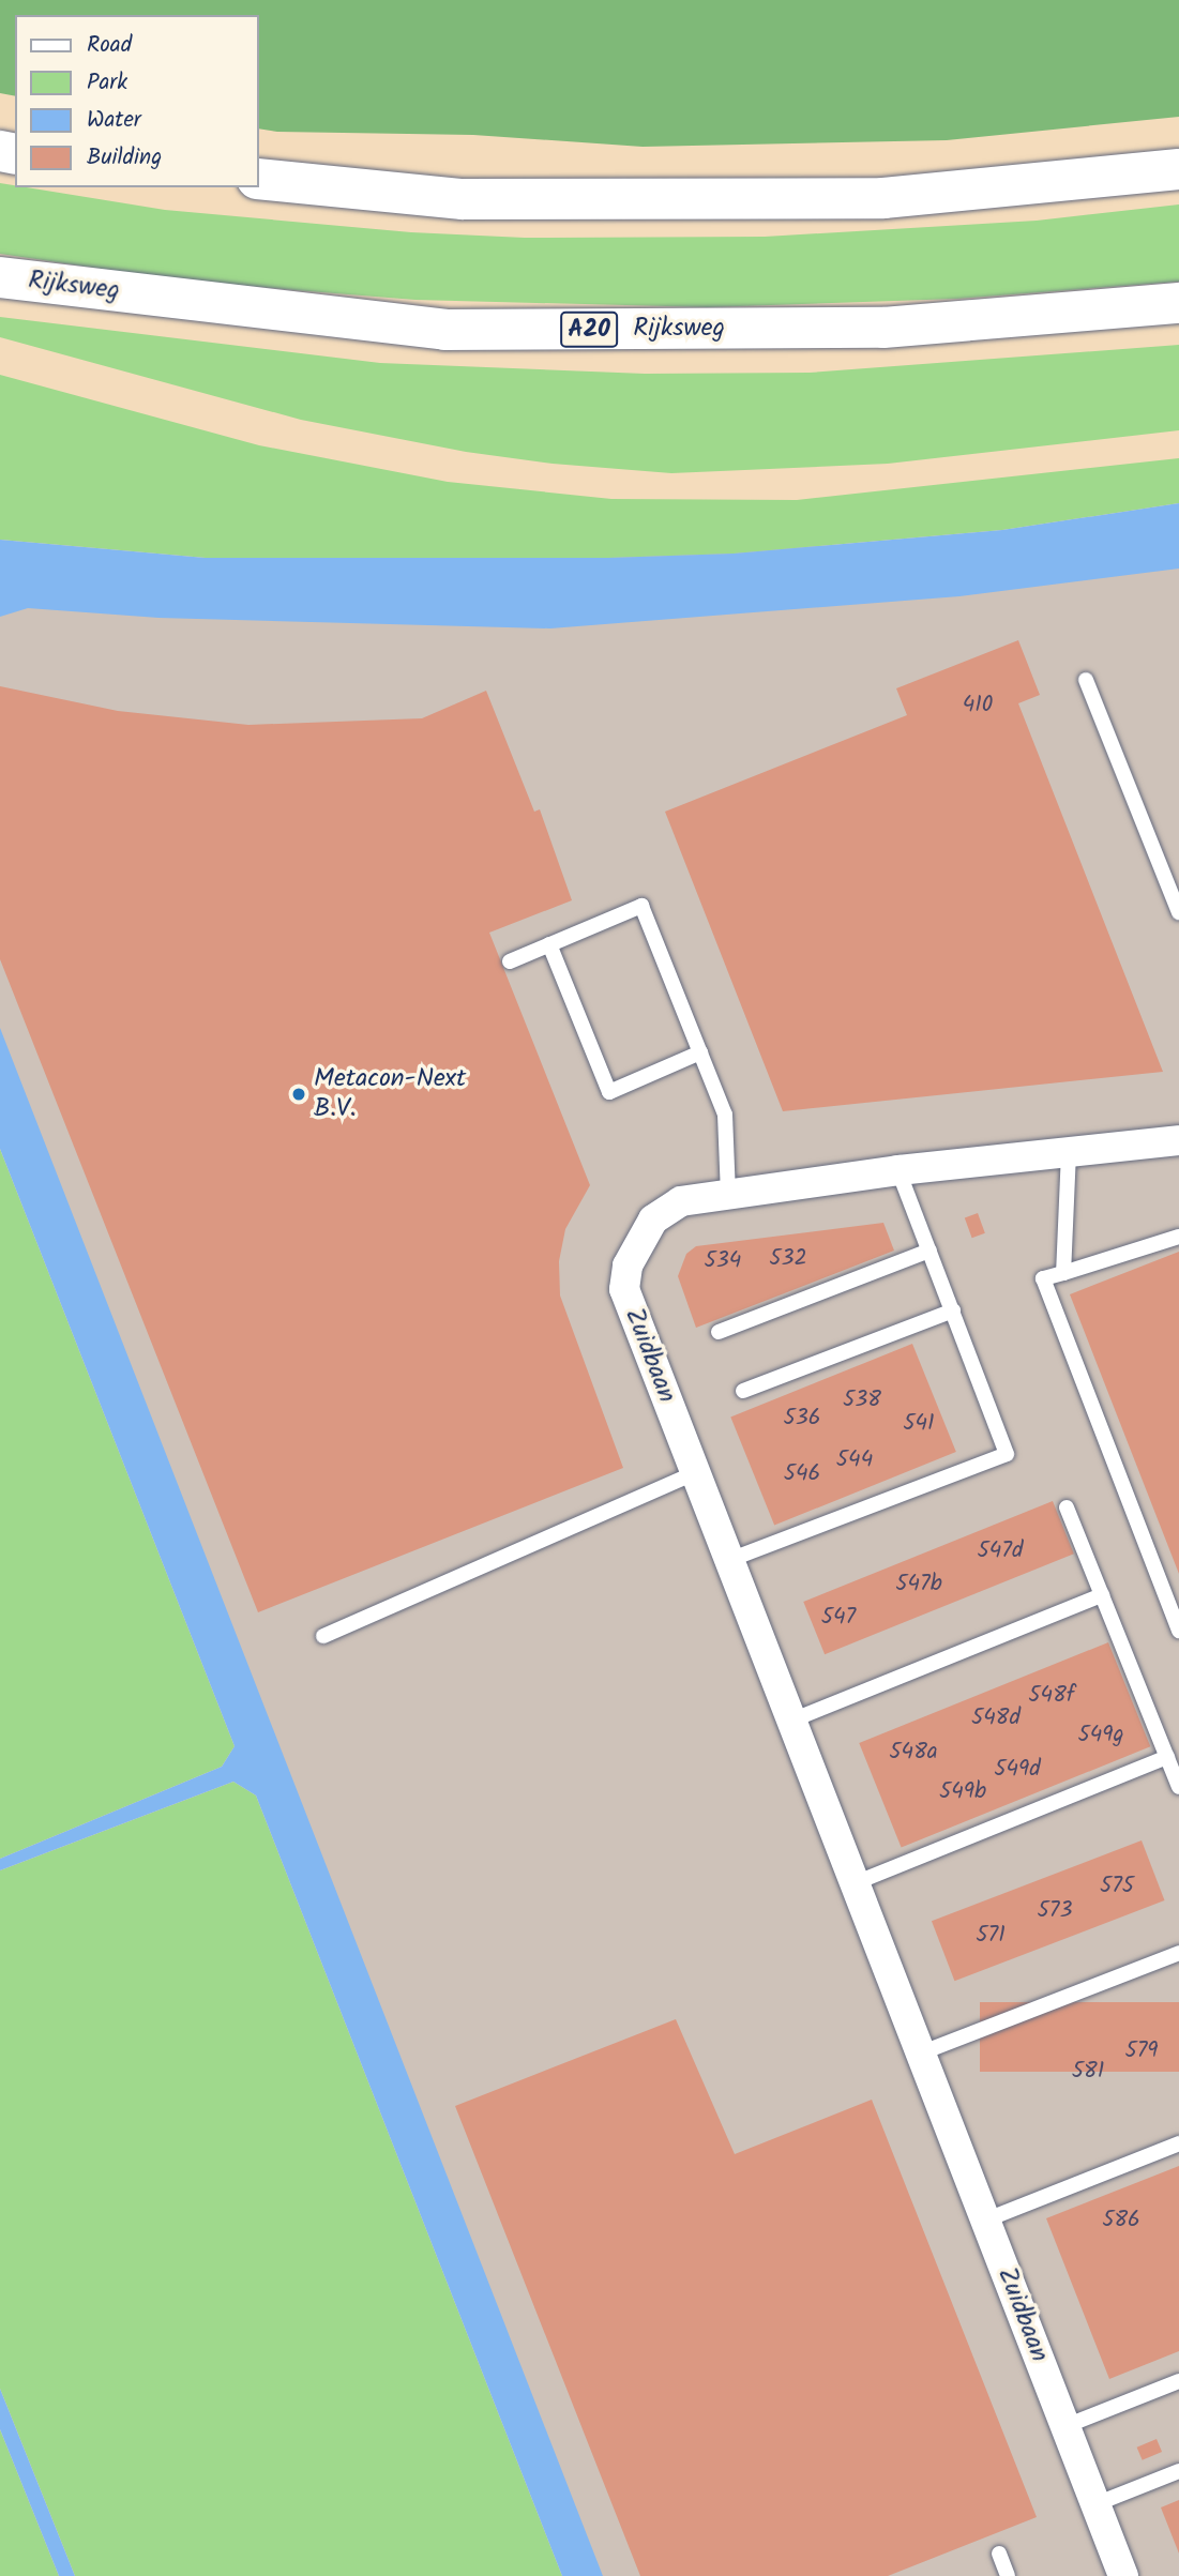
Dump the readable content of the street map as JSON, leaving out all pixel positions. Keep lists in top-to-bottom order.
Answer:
{
  "streets": {
    "highway": ["Rijksweg", "A20"],
    "street": ["Zuidbaan"]
  },
  "places": ["Metacon-Next B.V."],
  "house_numbers": [
    "410",
    "532",
    "534",
    "538",
    "536",
    "541",
    "544",
    "546",
    "547d",
    "547b",
    "547",
    "548f",
    "548d",
    "549g",
    "548a",
    "549d",
    "549b",
    "575",
    "573",
    "571",
    "579",
    "581",
    "586"
  ],
  "legend": [
    "Road",
    "Park",
    "Water",
    "Building"
  ]
}
